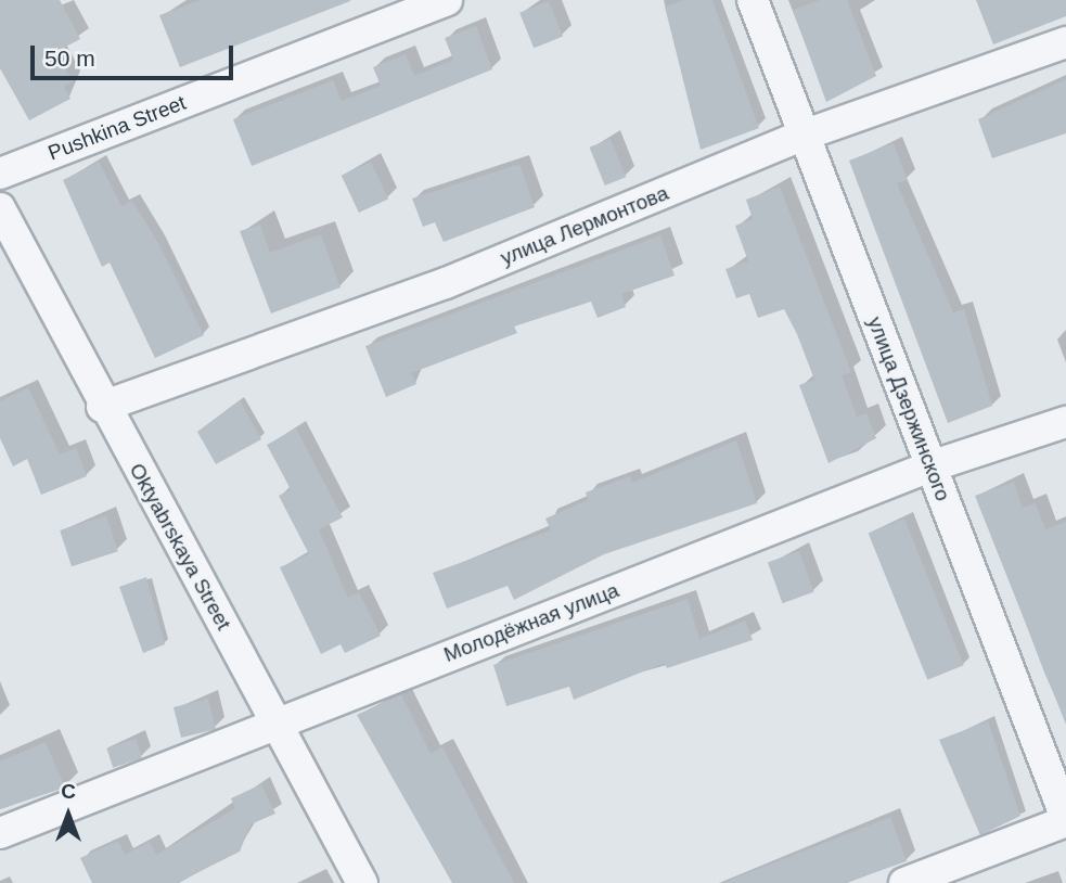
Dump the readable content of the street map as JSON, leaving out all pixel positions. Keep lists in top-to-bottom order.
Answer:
{
  "streets": {
    "street": [
      "Pushkina Street",
      "улица Лермонтова",
      "улица Дзержинского",
      "Oktyabrskaya Street",
      "Молодёжная улица"
    ]
  },
  "crossings": [
    ["улица Лермонтова", "улица Дзержинского"],
    ["улица Лермонтова", "Oktyabrskaya Street"],
    ["улица Дзержинского", "Молодёжная улица"],
    ["Oktyabrskaya Street", "Молодёжная улица"]
  ],
  "scale_bar": "50 m",
  "north": "top"
}
